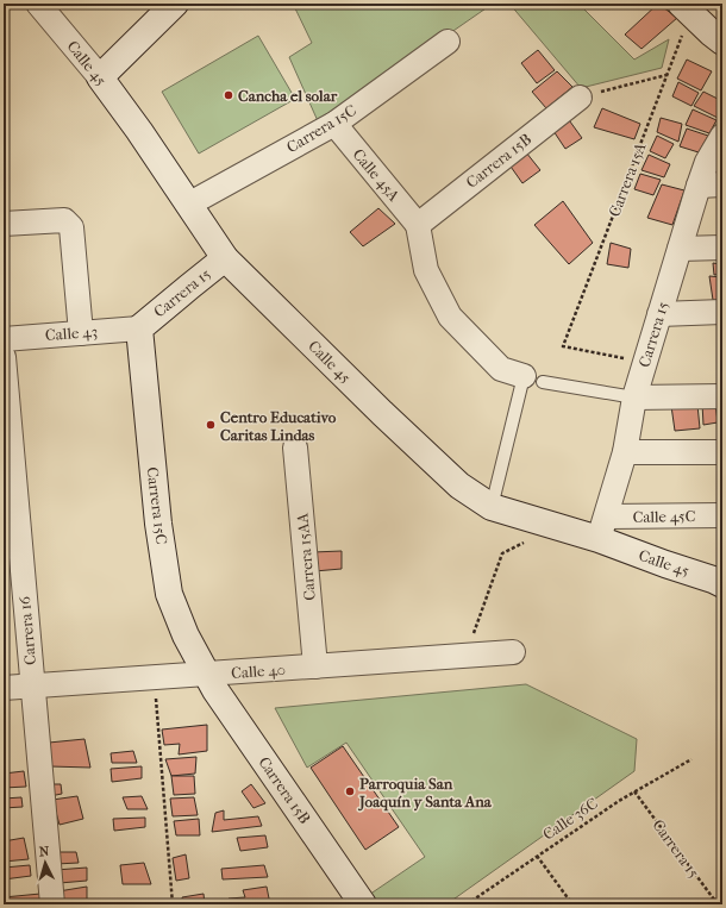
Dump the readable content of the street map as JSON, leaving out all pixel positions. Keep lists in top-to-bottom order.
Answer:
{
  "streets": {
    "street": [
      "Calle 45",
      "Carrera 15C",
      "Carrera 15B",
      "Calle 45A",
      "Carrera 15",
      "Calle 43",
      "Calle 45C",
      "Carrera 15AA",
      "Carrera 16",
      "Calle 40"
    ],
    "path": ["Carrera 15A", "Calle 36C"]
  },
  "crossings": [
    ["Calle 45", "Carrera 15C"],
    ["Calle 45", "Carrera 15"],
    ["Calle 45", "Calle 45C"],
    ["Carrera 15C", "Carrera 15B"],
    ["Carrera 15C", "Calle 45A"],
    ["Carrera 15C", "Carrera 15"],
    ["Carrera 15C", "Calle 43"],
    ["Carrera 15C", "Calle 40"],
    ["Carrera 15B", "Calle 45A"],
    ["Carrera 15B", "Calle 40"],
    ["Carrera 15A", "Carrera 15"],
    ["Carrera 15", "Calle 43"],
    ["Carrera 15", "Calle 45C"],
    ["Carrera 15", "Calle 36C"],
    ["Carrera 15AA", "Calle 40"],
    ["Carrera 16", "Calle 40"]
  ],
  "places": ["Cancha el solar", "Centro Educativo Caritas Lindas", "Parroquia San Joaquín y Santa Ana"],
  "north": "top"
}
